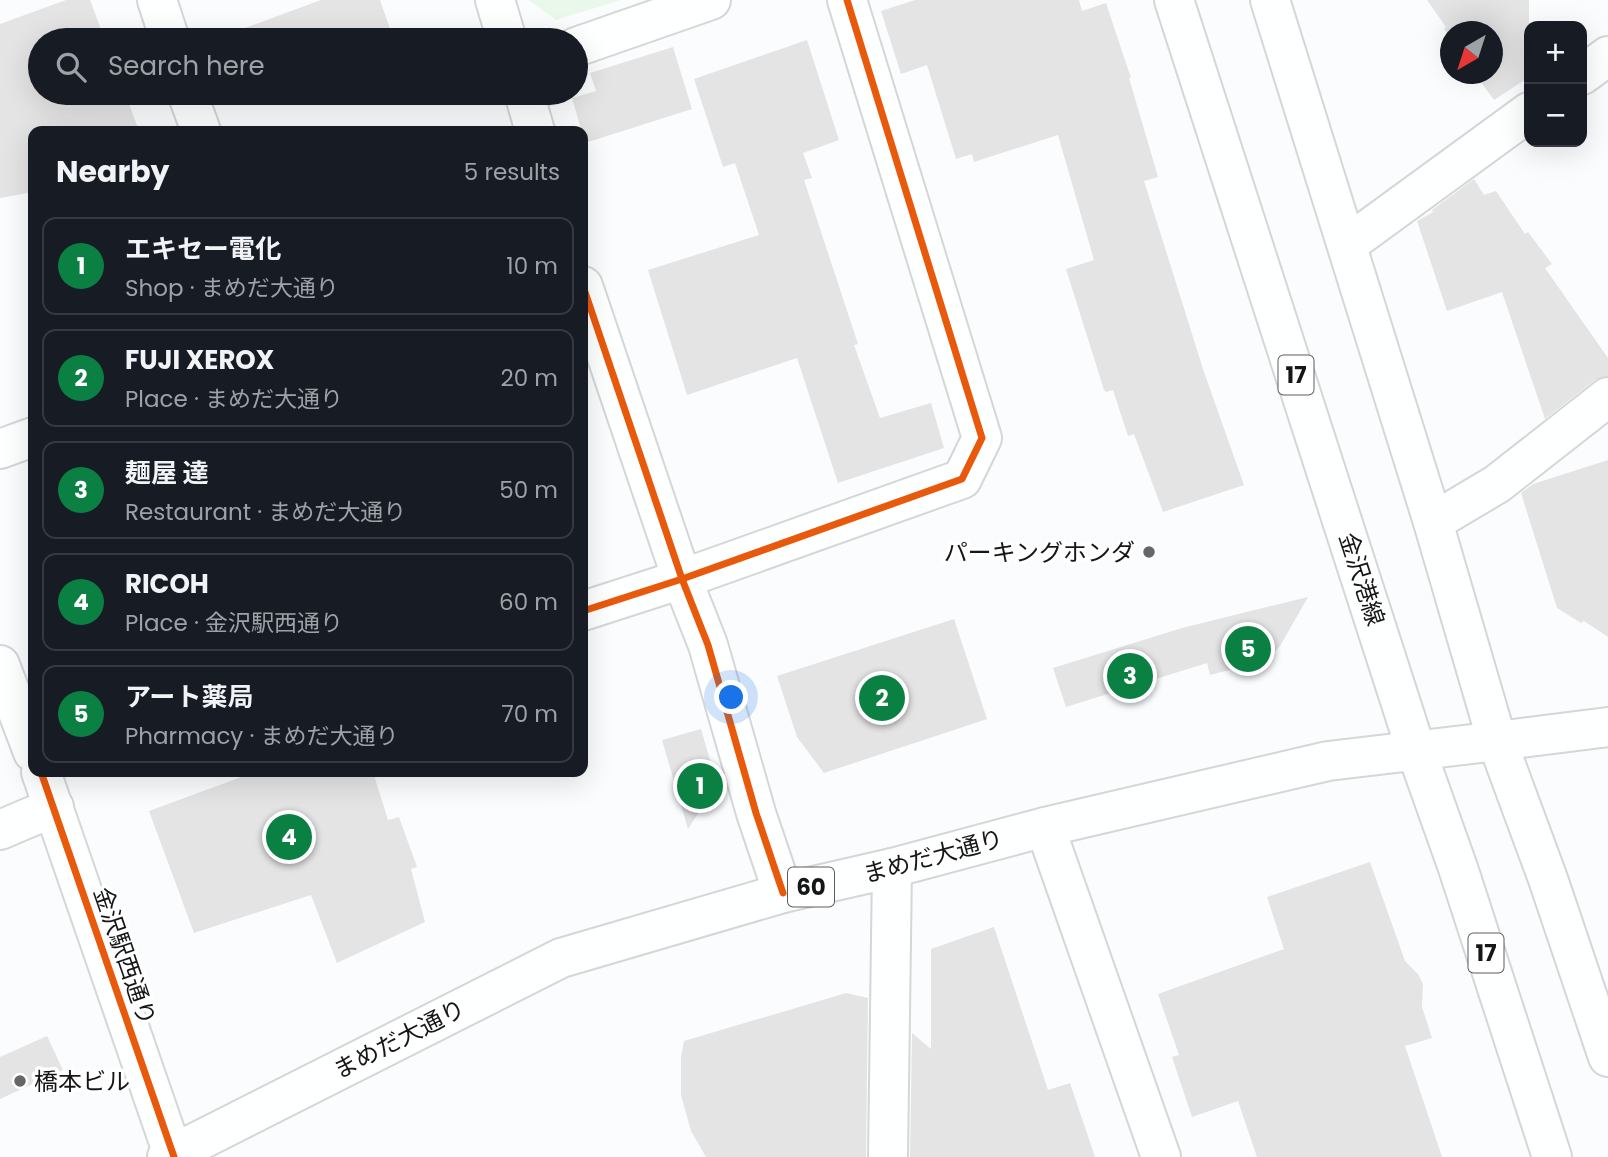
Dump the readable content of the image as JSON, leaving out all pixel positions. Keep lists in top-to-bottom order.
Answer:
{
  "streets": {
    "main road": [
      "17",
      "金沢港線",
      "まめだ大通り",
      "60",
      "金沢駅西通り"
    ]
  },
  "crossings": [
    ["金沢港線", "まめだ大通り"],
    ["まめだ大通り", "金沢駅西通り"]
  ],
  "places": ["パーキングホンダ", "橋本ビル"],
  "north": "bottom left",
  "page": {
    "map_buttons": ["+", "−"],
    "search": "Search here",
    "heading": ["Nearby", "5 results"],
    "list": [
      {
        "mark": "1",
        "name": "エキセー電化",
        "note": "Shop · まめだ大通り",
        "value": "10 m"
      },
      {
        "mark": "2",
        "name": "FUJI XEROX",
        "note": "Place · まめだ大通り",
        "value": "20 m"
      },
      {
        "mark": "3",
        "name": "麺屋 達",
        "note": "Restaurant · まめだ大通り",
        "value": "50 m"
      },
      {
        "mark": "4",
        "name": "RICOH",
        "note": "Place · 金沢駅西通り",
        "value": "60 m"
      },
      {
        "mark": "5",
        "name": "アート薬局",
        "note": "Pharmacy · まめだ大通り",
        "value": "70 m"
      }
    ],
    "pins": [
      "5",
      "3",
      "2",
      "1",
      "4"
    ]
  }
}
